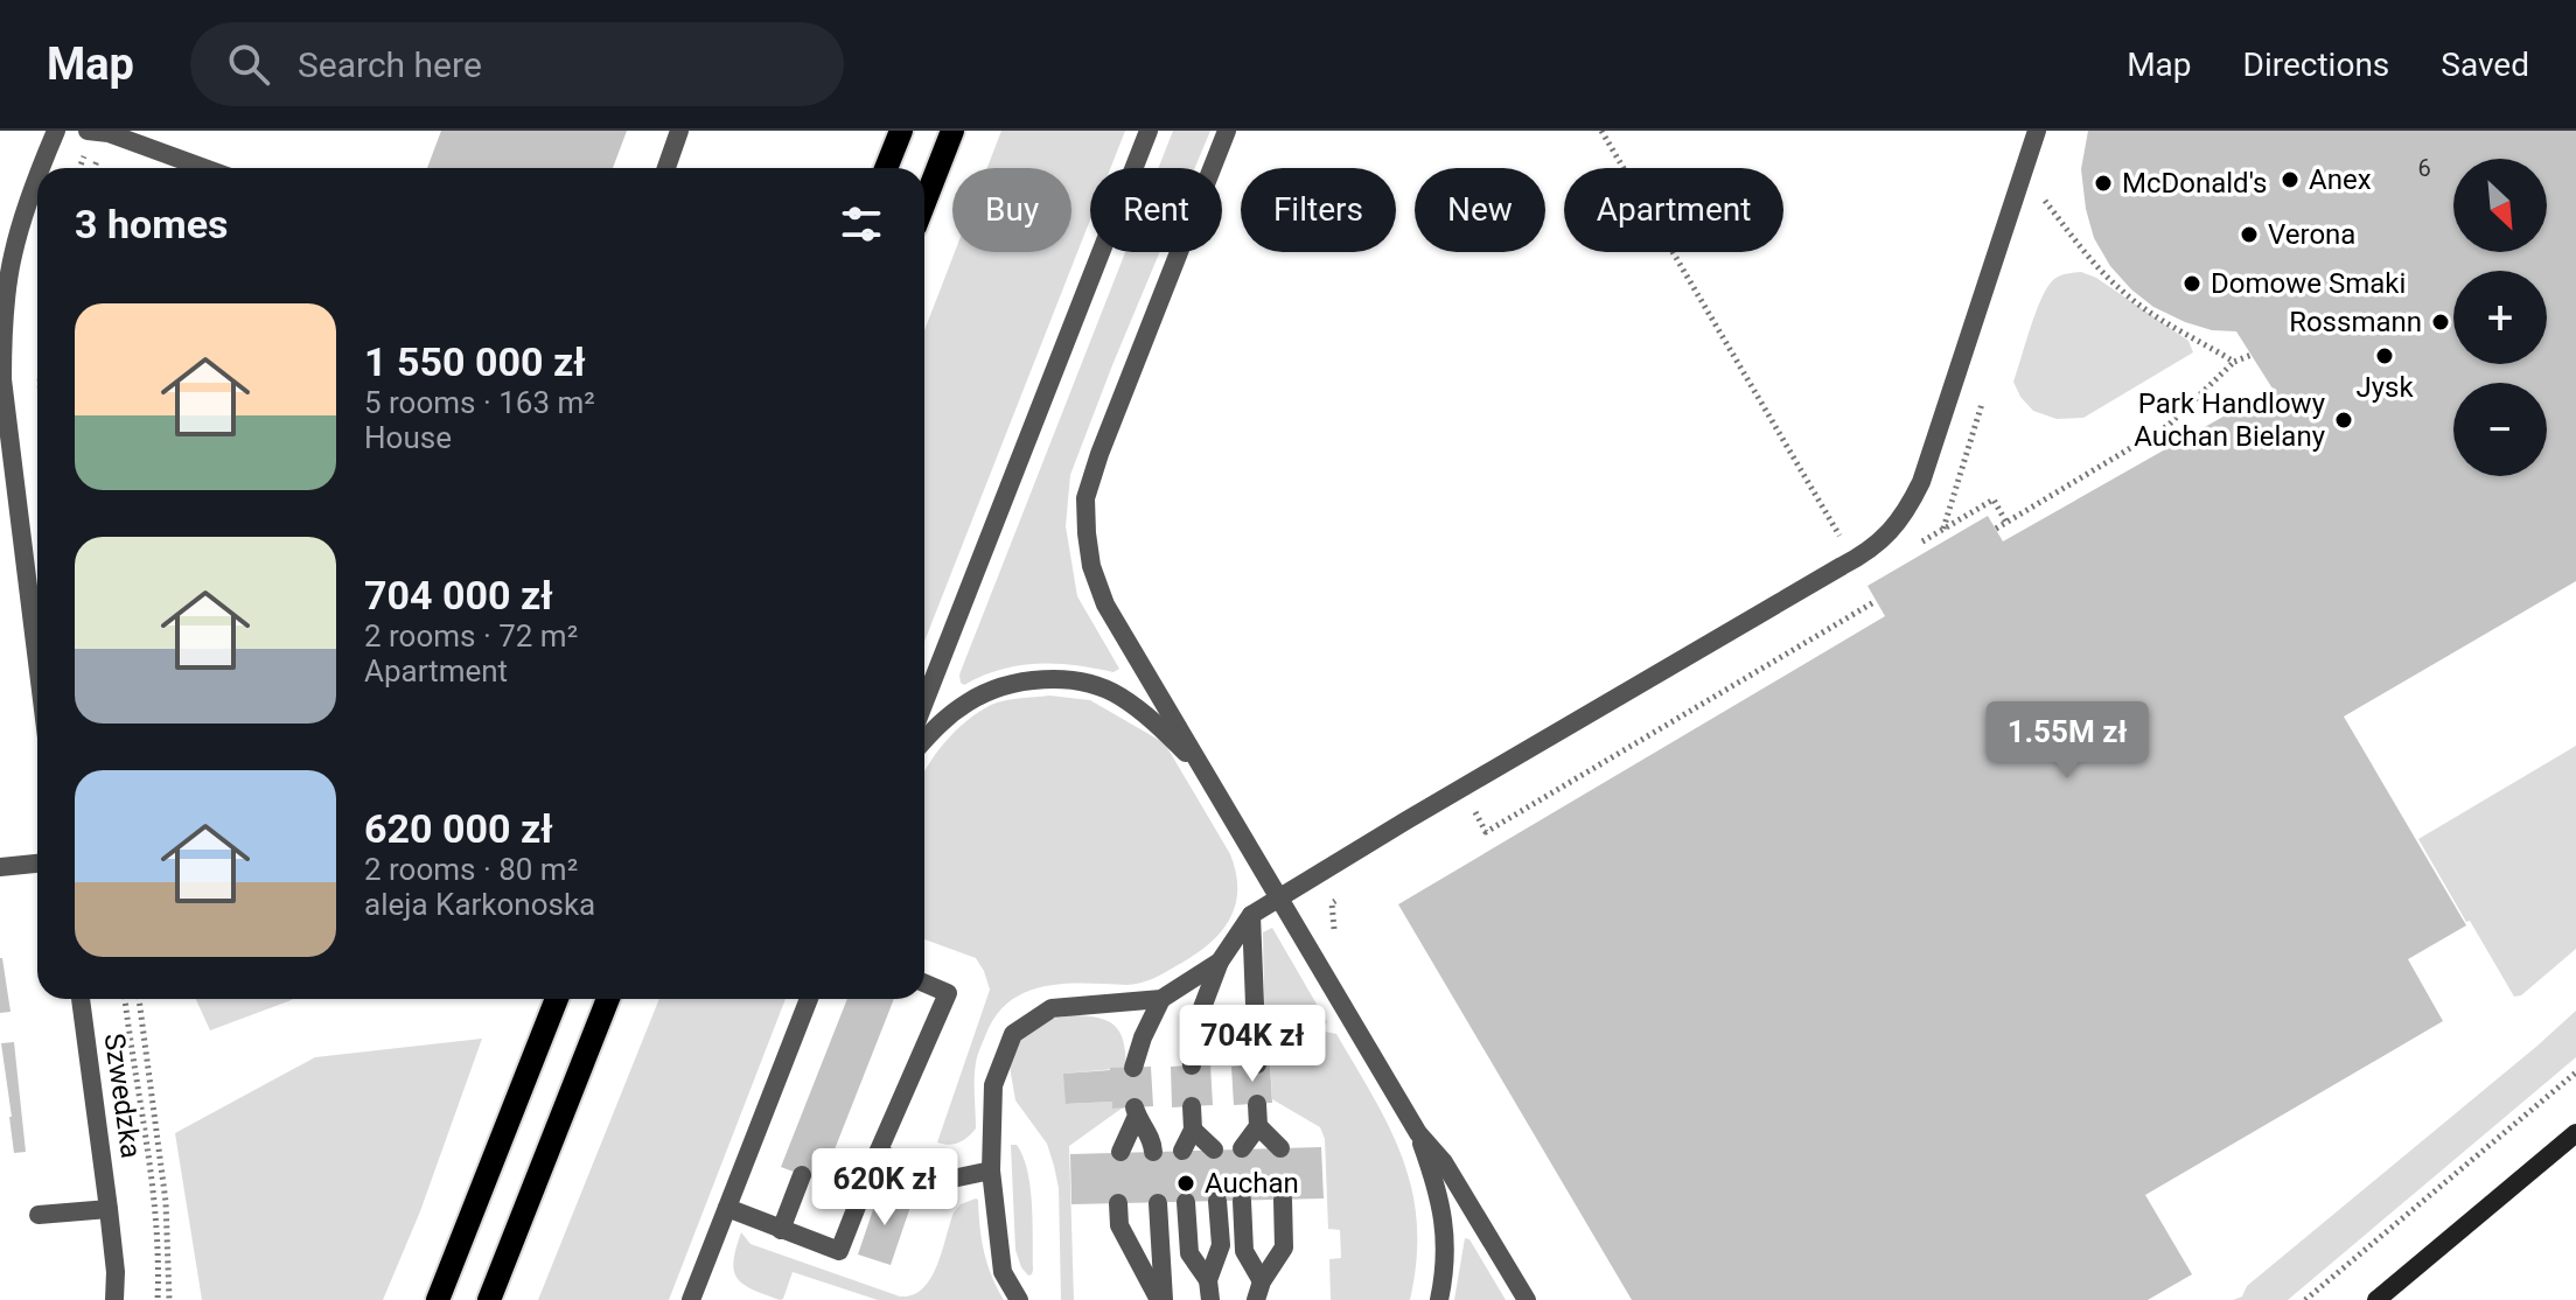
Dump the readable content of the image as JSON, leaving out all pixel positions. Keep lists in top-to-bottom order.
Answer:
{
  "streets": {
    "street": ["Szwedzka"]
  },
  "places": [
    "Anex",
    "McDonald's",
    "Verona",
    "Domowe Smaki",
    "Rossmann",
    "Jysk",
    "Park Handlowy Auchan Bielany",
    "Auchan"
  ],
  "house_numbers": ["6"],
  "north": "bottom right",
  "page": {
    "header": "Map",
    "search": "Search here",
    "nav": ["Map", "Directions", "Saved"],
    "map_buttons": ["+", "−"],
    "chip": [
      "Buy",
      "Rent",
      "Filters",
      "New",
      "Apartment"
    ],
    "heading": "3 homes",
    "list": [
      {
        "name": "1 550 000 zł",
        "note": "5 rooms · 163 m² · House"
      },
      {
        "name": "704 000 zł",
        "note": "2 rooms · 72 m² · Apartment"
      },
      {
        "name": "620 000 zł",
        "note": "2 rooms · 80 m² · aleja Karkonoska"
      }
    ],
    "price": ["1.55M zł", "704K zł", "620K zł"]
  }
}
